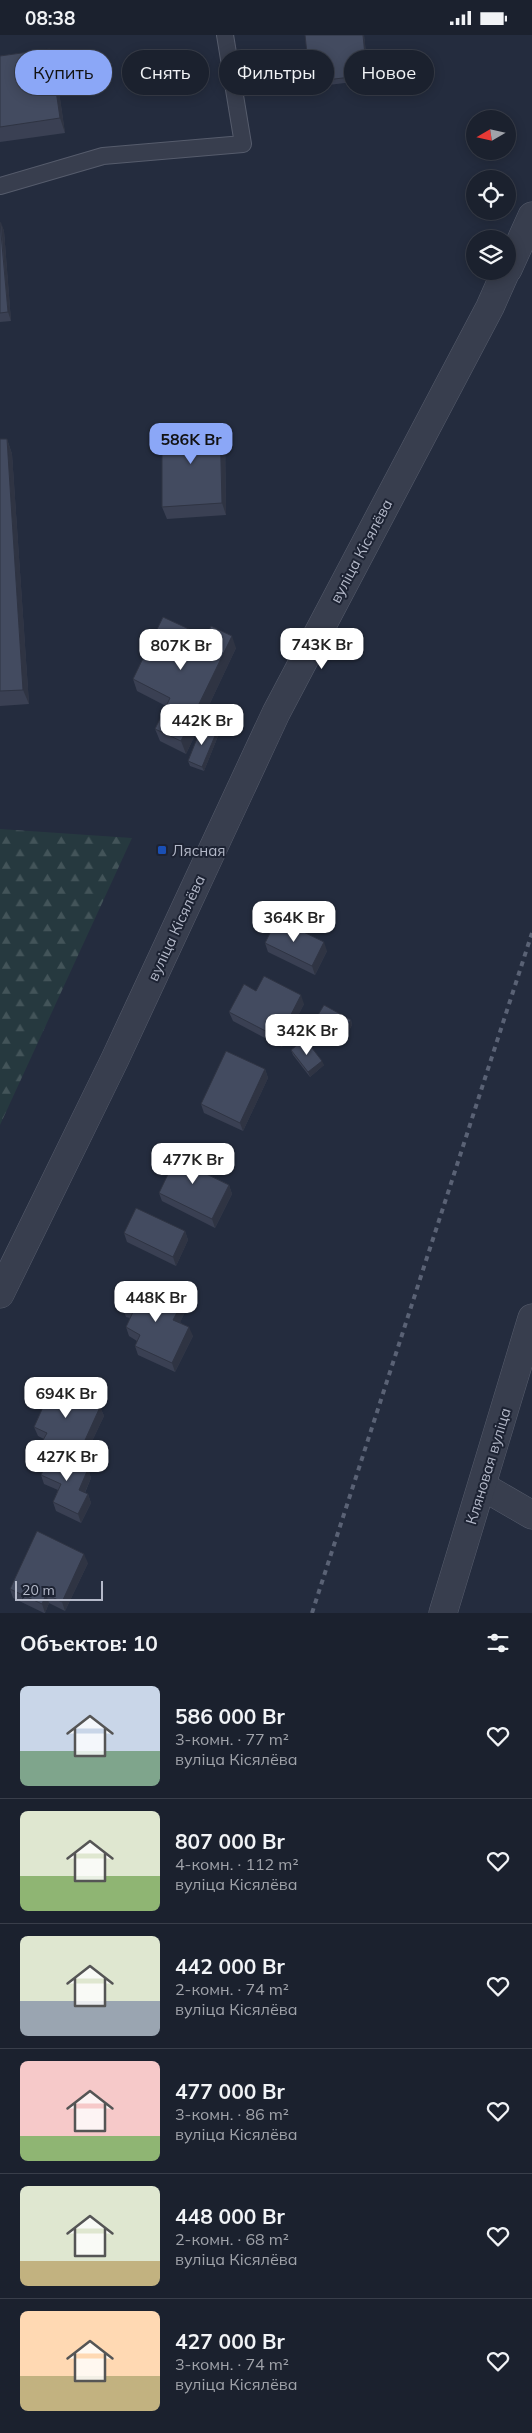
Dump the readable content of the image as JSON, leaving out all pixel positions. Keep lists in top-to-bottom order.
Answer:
{
  "streets": {
    "street": ["вуліца Кісялёва", "Кляновая вуліца"]
  },
  "places": {
    "transit": ["Лясная"]
  },
  "scale_bar": "20 m",
  "north": "left",
  "page": {
    "status": "08:38",
    "chip": [
      "Купить",
      "Снять",
      "Фильтры",
      "Новое"
    ],
    "price": [
      "586K Br",
      "743K Br",
      "807K Br",
      "442K Br",
      "364K Br",
      "342K Br",
      "477K Br",
      "448K Br",
      "694K Br",
      "427K Br"
    ],
    "scale": "20 m",
    "heading": "Объектов: 10",
    "list": [
      {
        "name": "586 000 Br",
        "note": "3-комн. · 77 m² · вуліца Кісялёва"
      },
      {
        "name": "807 000 Br",
        "note": "4-комн. · 112 m² · вуліца Кісялёва"
      },
      {
        "name": "442 000 Br",
        "note": "2-комн. · 74 m² · вуліца Кісялёва"
      },
      {
        "name": "477 000 Br",
        "note": "3-комн. · 86 m² · вуліца Кісялёва"
      },
      {
        "name": "448 000 Br",
        "note": "2-комн. · 68 m² · вуліца Кісялёва"
      },
      {
        "name": "427 000 Br",
        "note": "3-комн. · 74 m² · вуліца Кісялёва"
      }
    ]
  }
}
